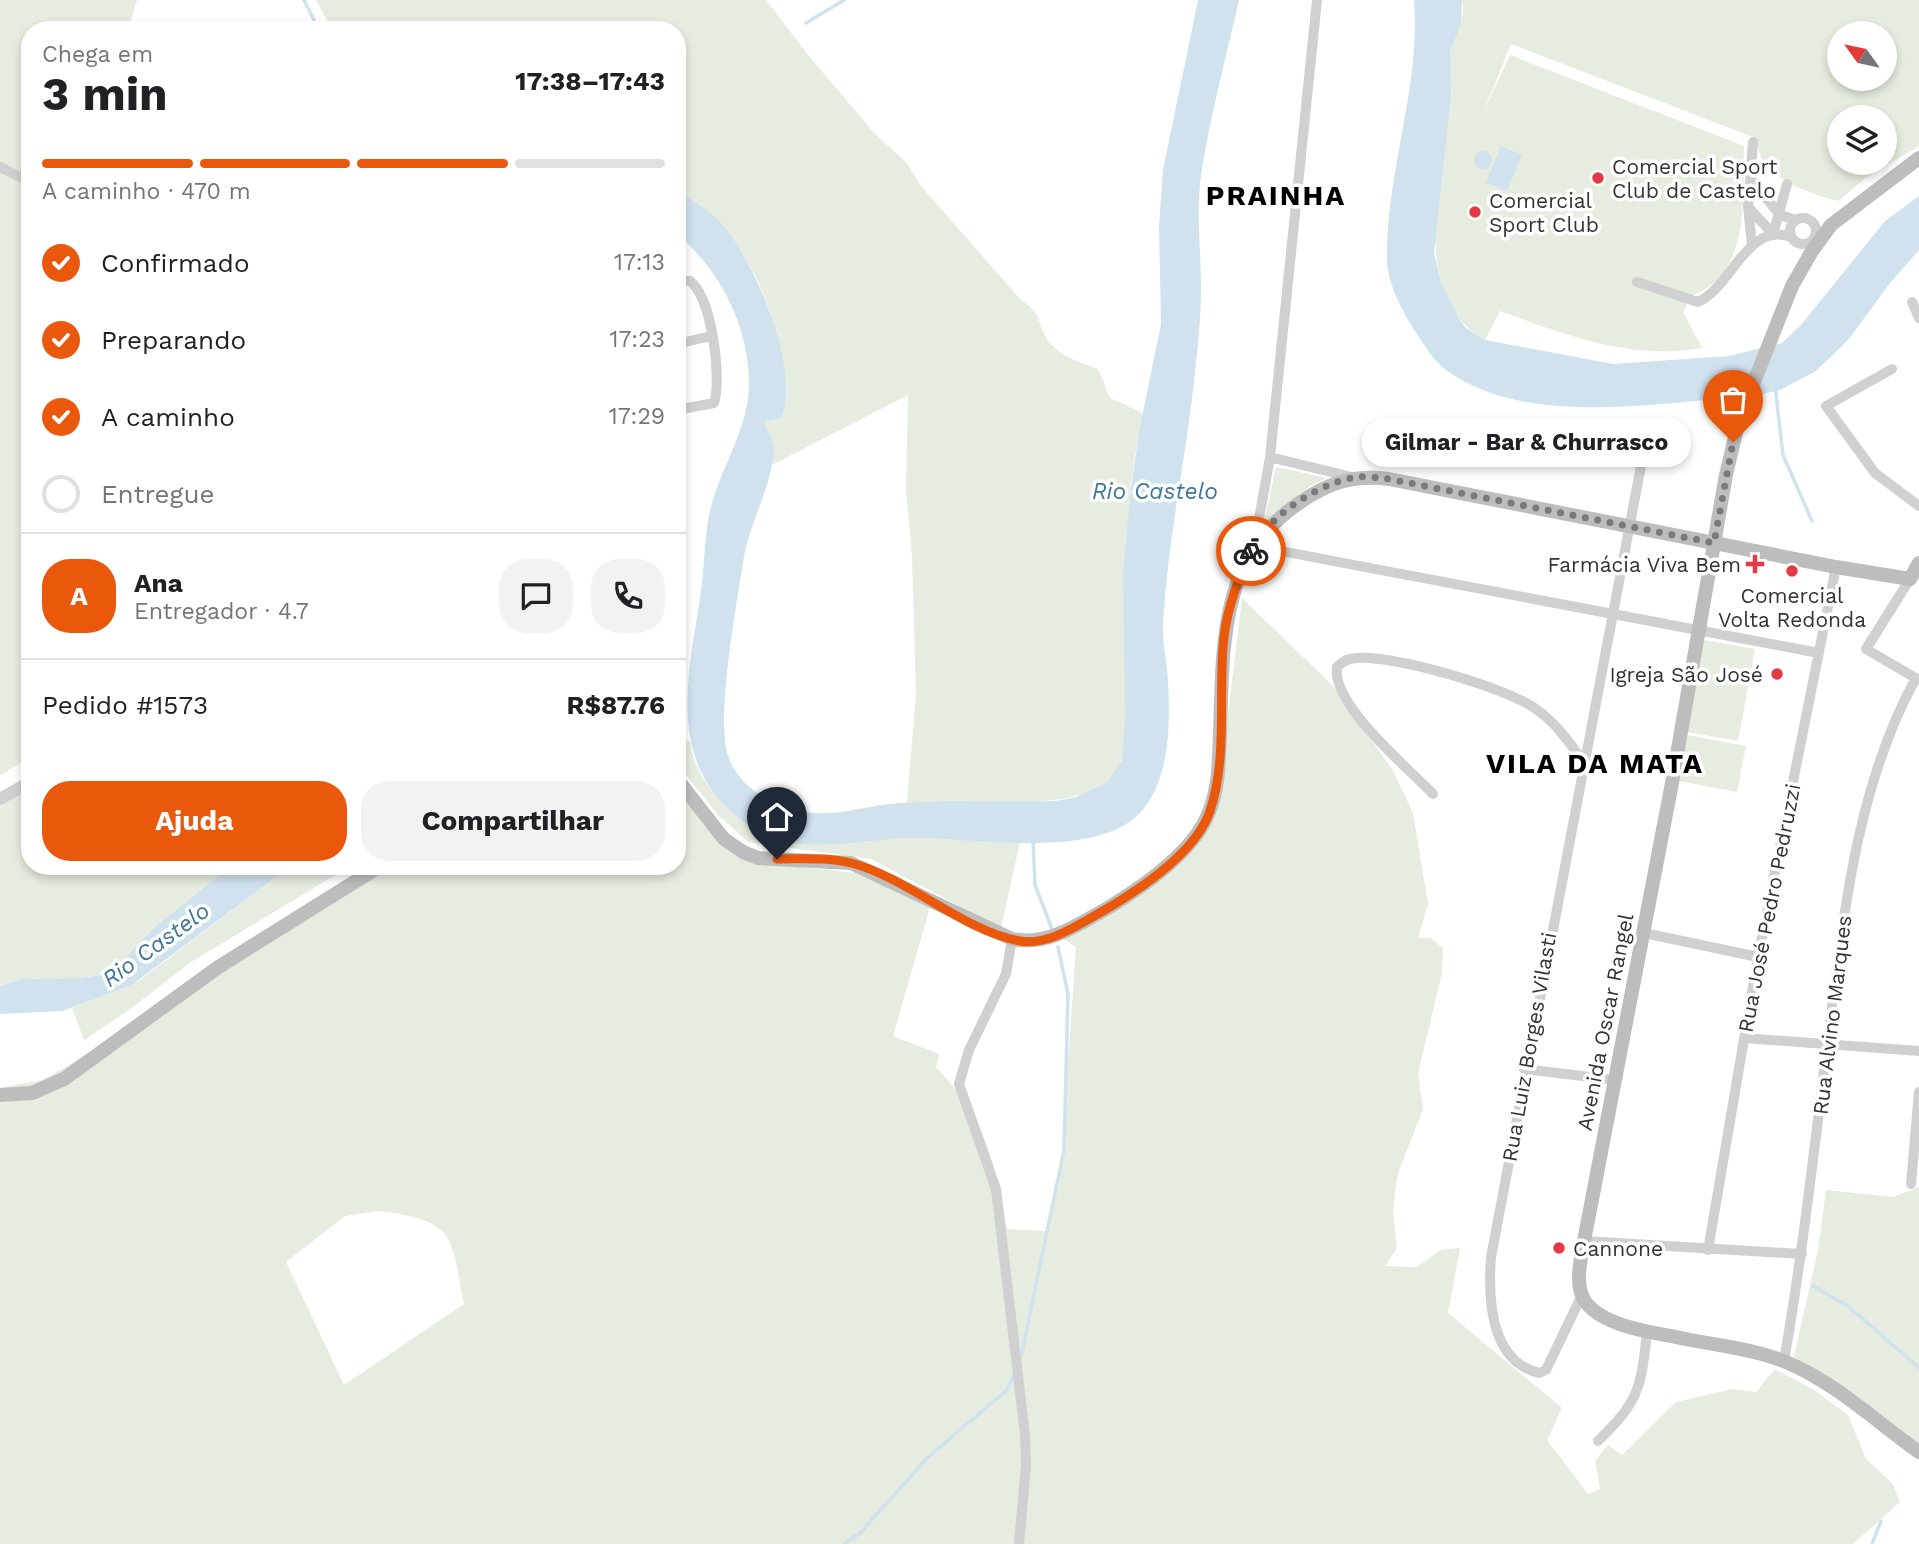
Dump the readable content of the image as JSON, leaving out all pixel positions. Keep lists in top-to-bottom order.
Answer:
{
  "streets": {
    "main road": ["Avenida Oscar Rangel"],
    "street": ["Rua José Pedro Pedruzzi", "Rua Alvino Marques", "Rua Luiz Borges Vilasti"]
  },
  "crossings": [
    ["Avenida Oscar Rangel", "Rua Luiz Borges Vilasti"]
  ],
  "districts": ["PRAINHA", "VILA DA MATA"],
  "water": ["Rio Castelo"],
  "places": {
    "other": [
      "Comercial Sport Club de Castelo",
      "Comercial Sport Club",
      "Gilmar - Bar & Churrasco",
      "Comercial Volta Redonda",
      "Igreja São José",
      "Cannone"
    ],
    "health": ["Farmácia Viva Bem"]
  },
  "north": "top left",
  "page": {
    "heading": ["3 min", "Chega em", "17:38–17:43"],
    "panel": [
      "Ana",
      "Entregador · 4.7",
      "Pedido #1573",
      "R$87.76"
    ],
    "bar": "A caminho · 470 m",
    "list": [
      ["Confirmado", "17:13"],
      ["Preparando", "17:23"],
      ["A caminho", "17:29"],
      "Entregue"
    ],
    "bubble": "Gilmar - Bar & Churrasco",
    "round": "A",
    "buttons": ["Ajuda", "Compartilhar"]
  }
}
